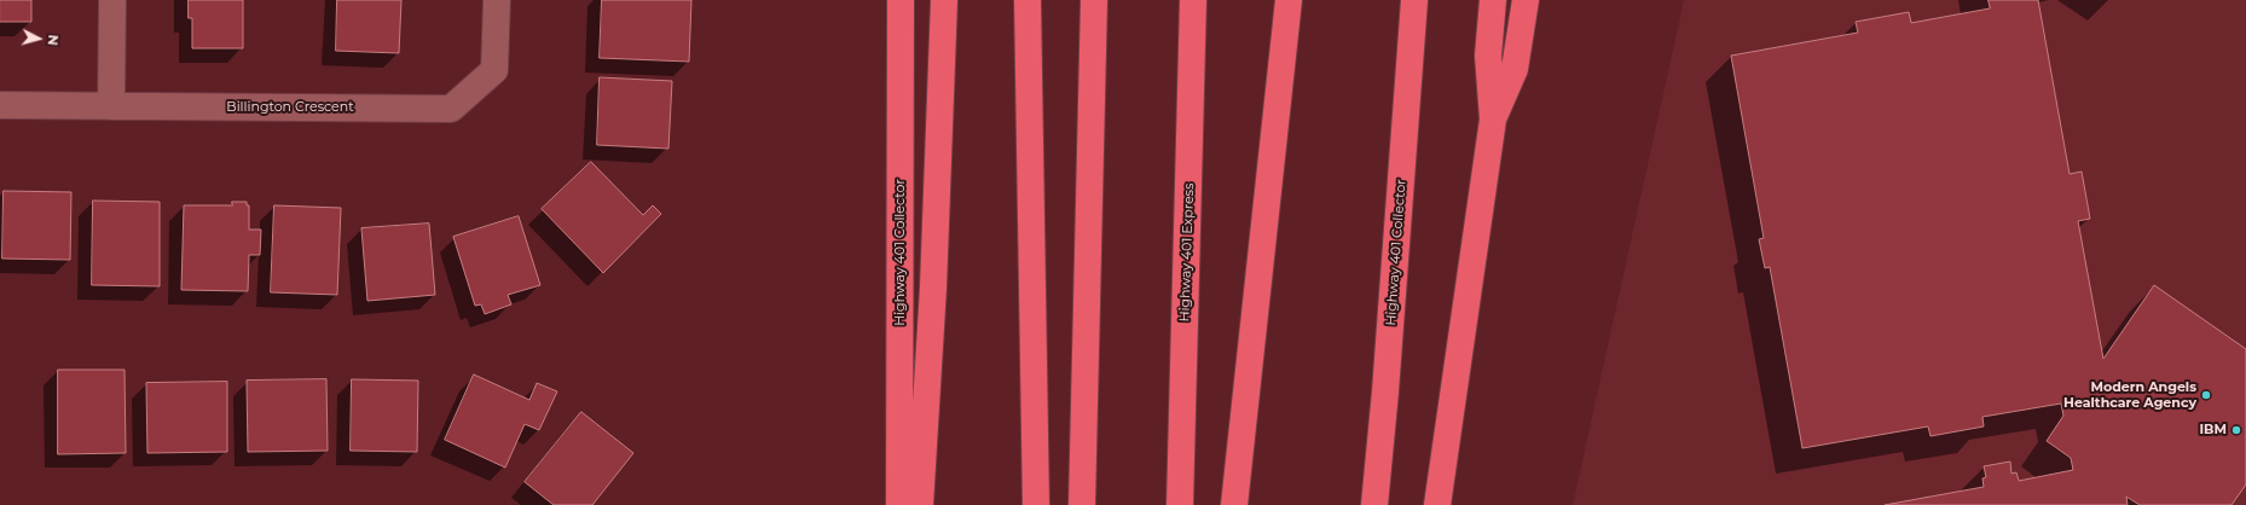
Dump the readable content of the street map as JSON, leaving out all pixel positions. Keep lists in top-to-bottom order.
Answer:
{
  "streets": {
    "highway": ["Highway 401 Collector", "Highway 401 Express"],
    "street": ["Billington Crescent"]
  },
  "places": ["Modern Angels Healthcare Agency", "IBM"],
  "north": "right"
}
